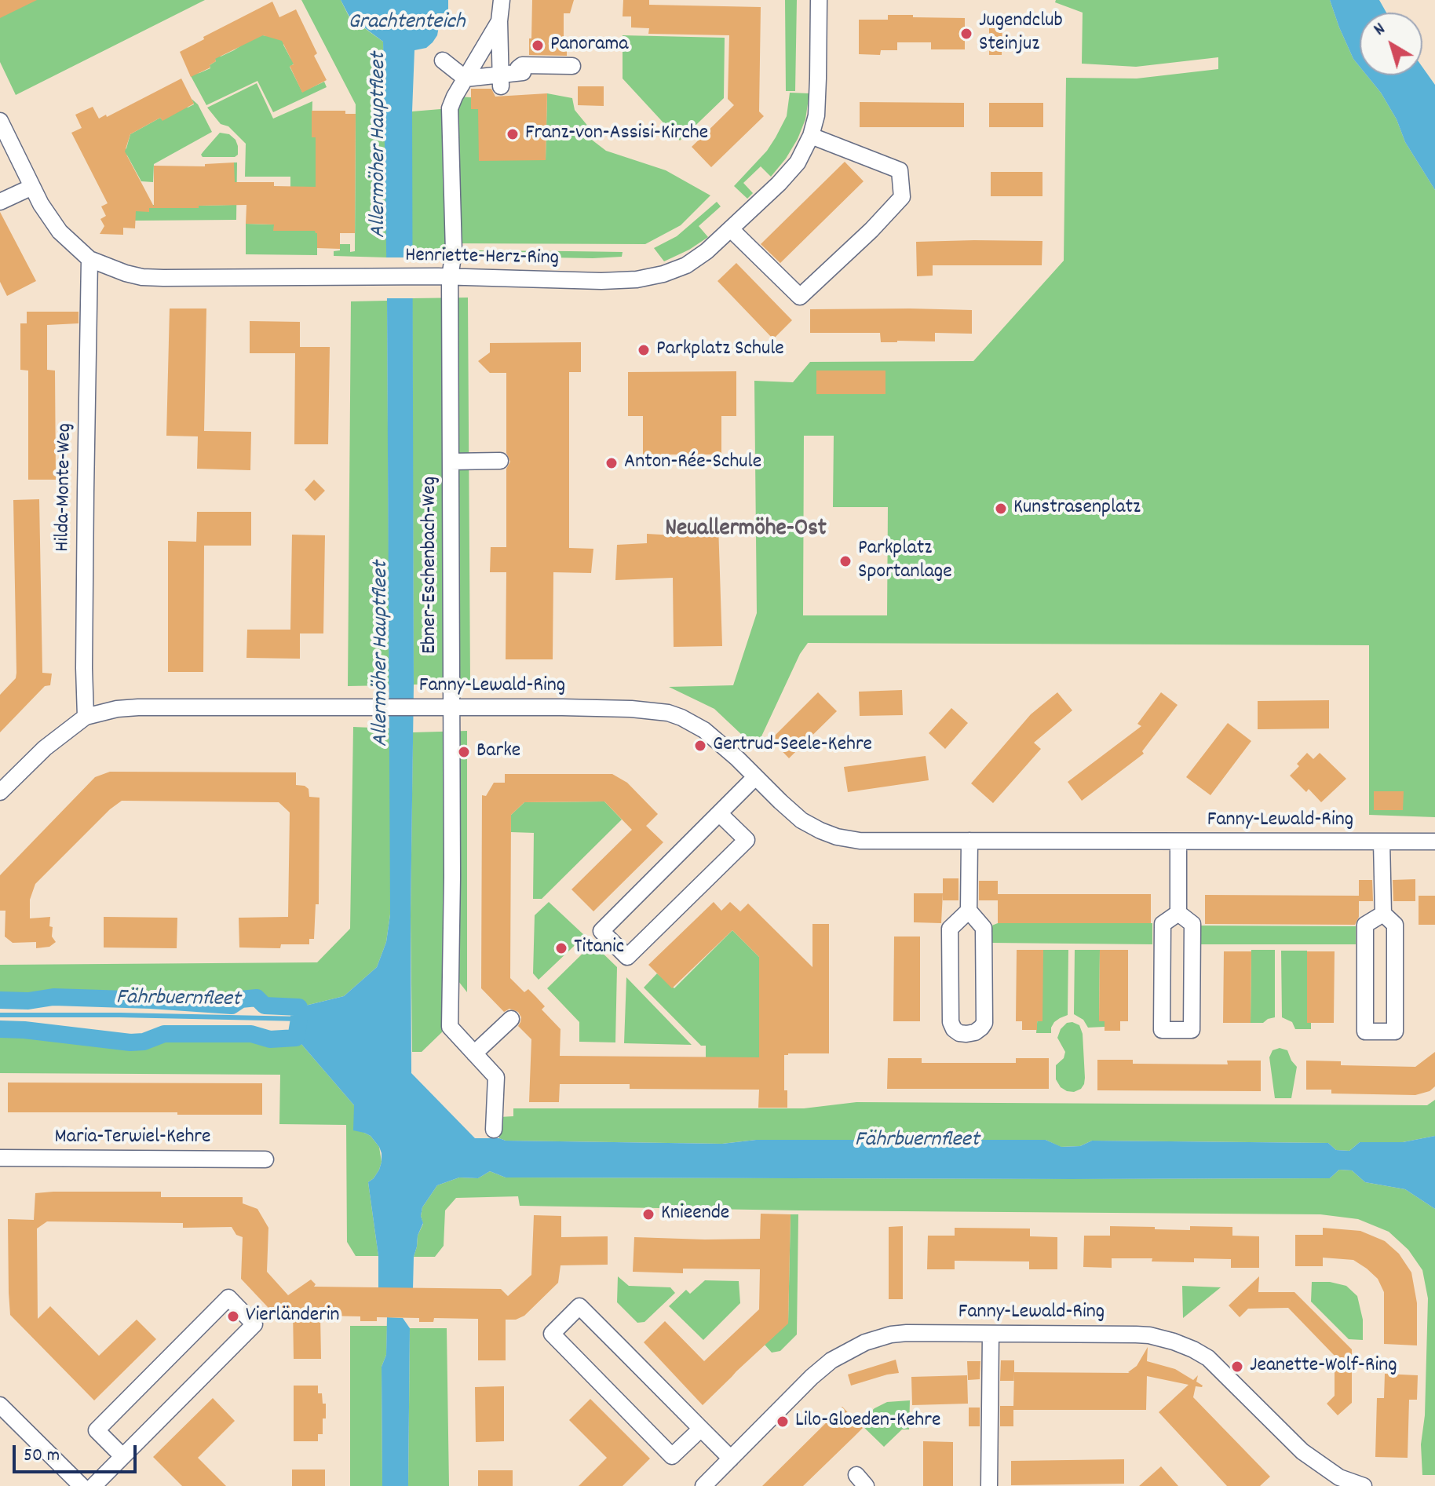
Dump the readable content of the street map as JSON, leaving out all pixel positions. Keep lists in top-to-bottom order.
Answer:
{
  "streets": {
    "street": [
      "Henriette-Herz-Ring",
      "Hilda-Monte-Weg",
      "Ebner-Eschenbach-Weg",
      "Fanny-Lewald-Ring",
      "Maria-Terwiel-Kehre"
    ]
  },
  "crossings": [
    ["Henriette-Herz-Ring", "Hilda-Monte-Weg"],
    ["Henriette-Herz-Ring", "Ebner-Eschenbach-Weg"],
    ["Hilda-Monte-Weg", "Fanny-Lewald-Ring"],
    ["Ebner-Eschenbach-Weg", "Fanny-Lewald-Ring"]
  ],
  "districts": ["Neuallermöhe-Ost"],
  "water": ["Grachtenteich", "Allermöher Hauptfleet", "Fährbuernfleet"],
  "places": [
    "Jugendclub Steinjuz",
    "Panorama",
    "Franz-von-Assisi-Kirche",
    "Parkplatz Schule",
    "Anton-Rée-Schule",
    "Kunstrasenplatz",
    "Parkplatz Sportanlage",
    "Gertrud-Seele-Kehre",
    "Barke",
    "Titanic",
    "Knieende",
    "Vierländerin",
    "Jeanette-Wolf-Ring",
    "Lilo-Gloeden-Kehre"
  ],
  "scale_bar": "50 m",
  "north": "top left"
}
